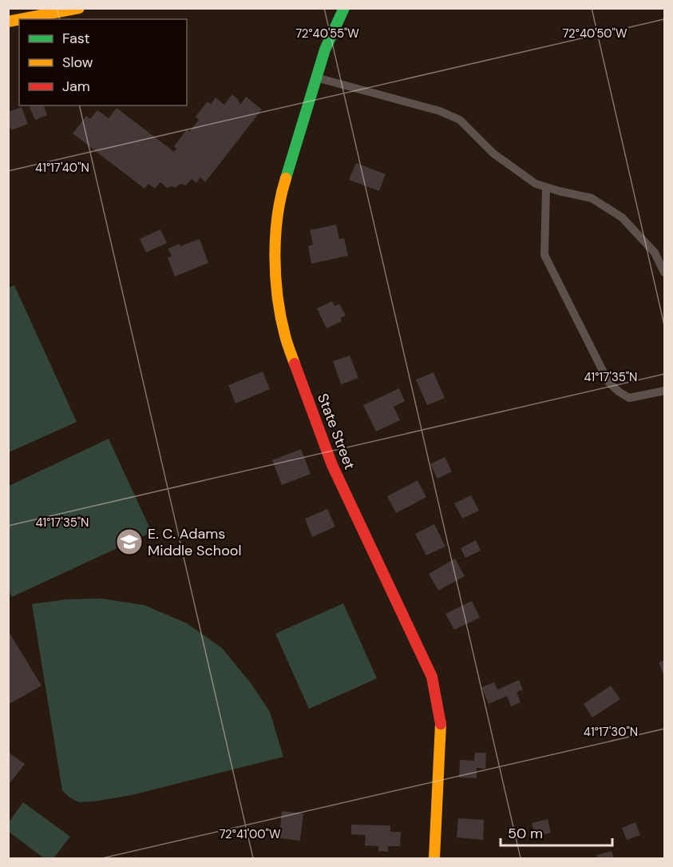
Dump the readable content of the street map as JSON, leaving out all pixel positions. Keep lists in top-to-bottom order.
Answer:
{
  "streets": {
    "main road": ["State Street"]
  },
  "places": {
    "school or university": ["E. C. Adams Middle School"]
  },
  "legend": ["Fast", "Slow", "Jam"],
  "scale_bar": "50 m",
  "coordinates": [
    "72°40'55\"W",
    "72°40'50\"W",
    "41°17'40\"N",
    "41°17'35\"N",
    "41°17'30\"N",
    "72°41'00\"W"
  ]
}
